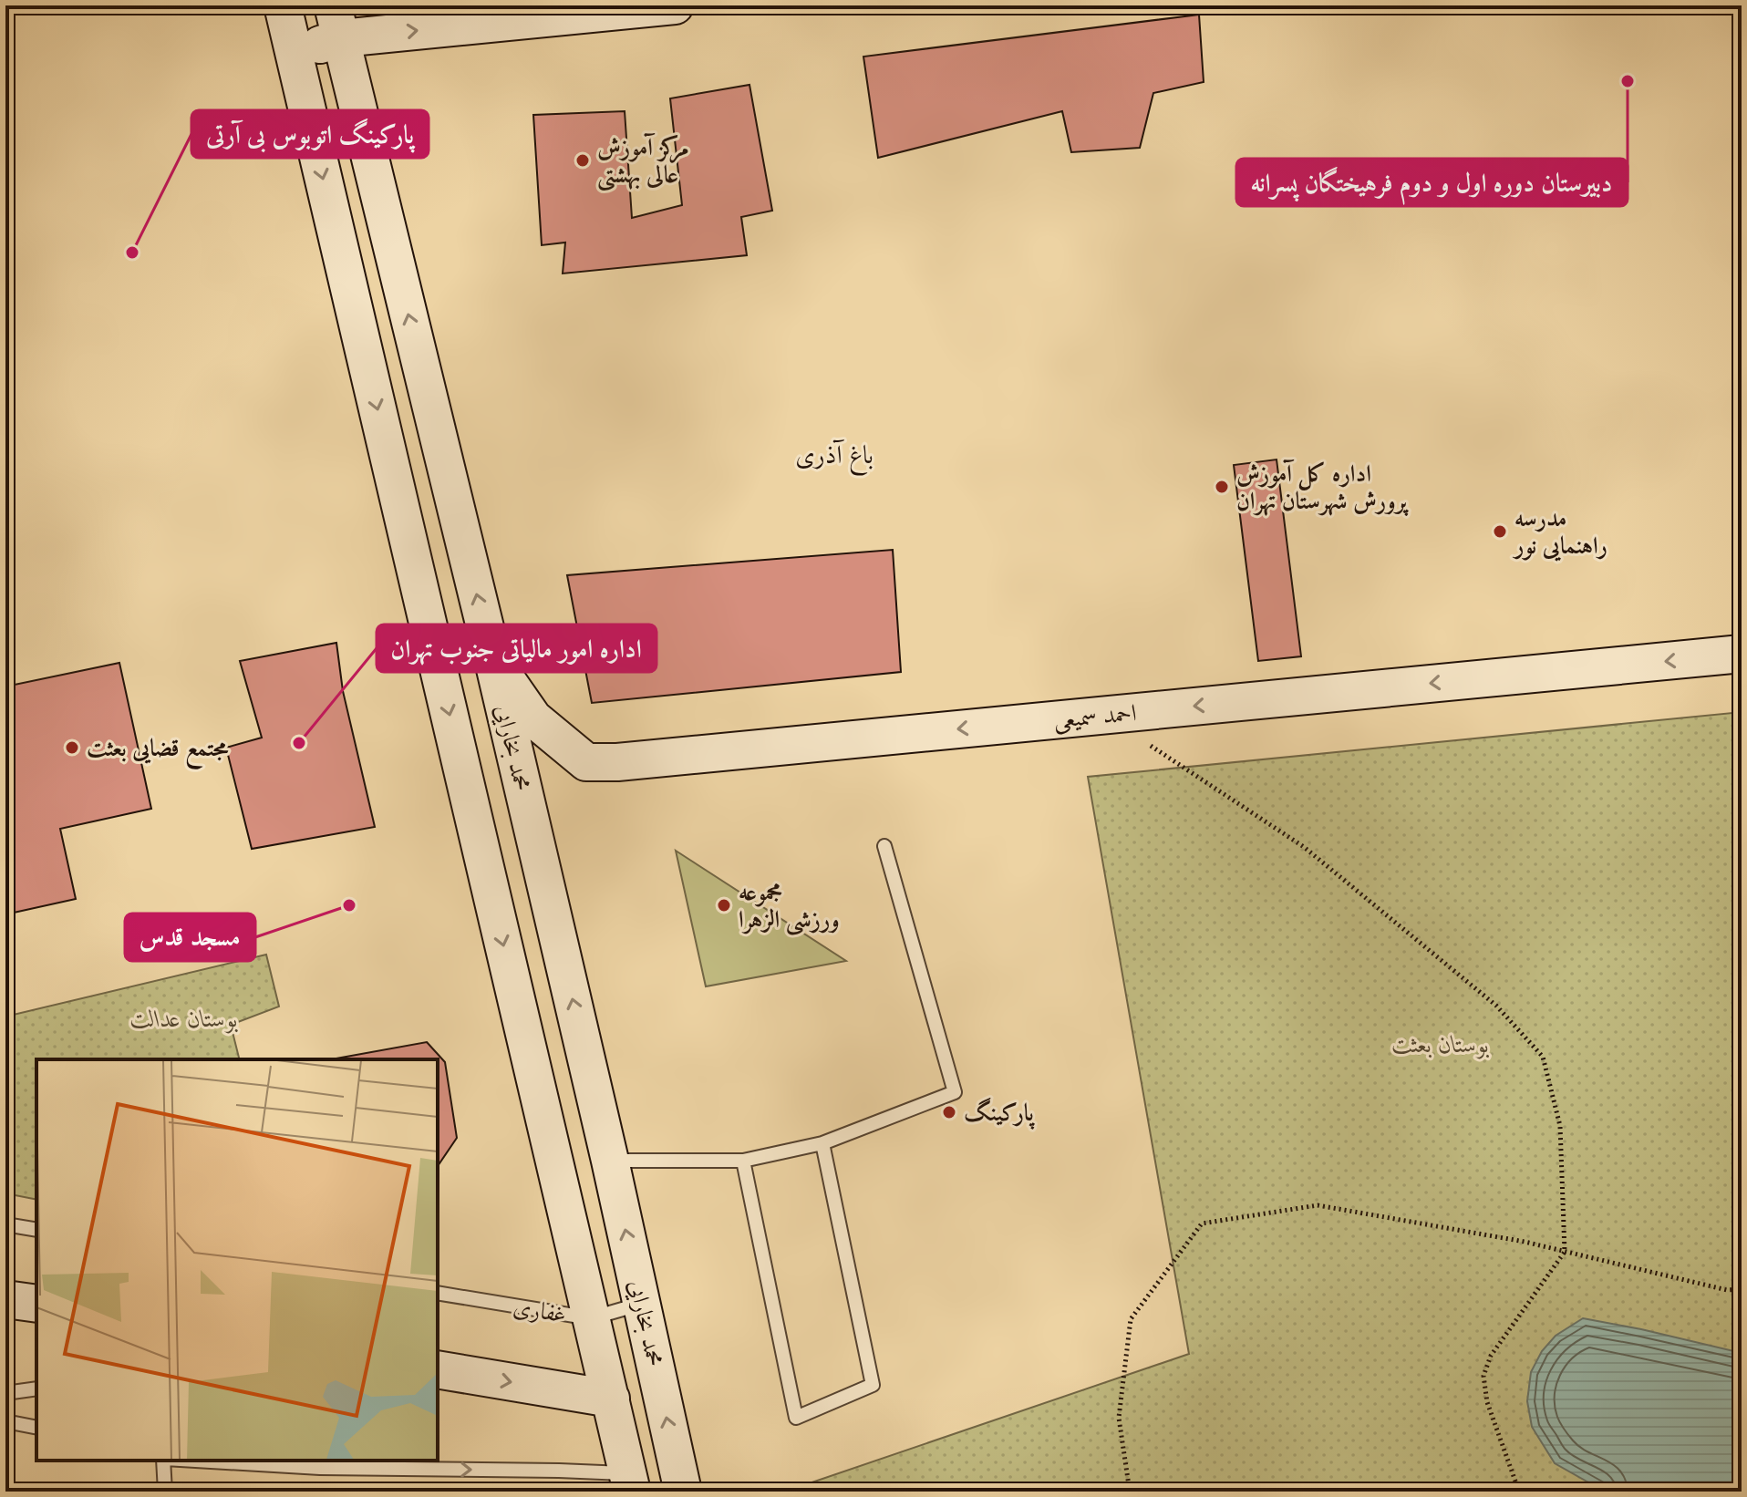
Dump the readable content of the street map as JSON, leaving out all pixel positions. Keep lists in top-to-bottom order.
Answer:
{
  "streets": {
    "main road": ["احمد سمیعی", "محمد بخارایی"],
    "lane": ["غفاری"]
  },
  "crossings": [
    ["احمد سمیعی", "محمد بخارایی"],
    ["محمد بخارایی", "غفاری"]
  ],
  "one_way": ["احمد سمیعی"],
  "districts": ["باغ آذری"],
  "parks": ["بوستان عدالت", "بوستان بعثت"],
  "places": [
    "دبیرستان دوره اول و دوم فرهیختگان پسرانه",
    "مرکز آموزش عالی بهشتی",
    "پارکینگ اتوبوس بی آرتی",
    "اداره کل آموزش پرورش شهرستان تهران",
    "مدرسه راهنمایی نور",
    "اداره امور مالیاتی جنوب تهران",
    "مجتمع قضایی بعثت",
    "مسجد قدس",
    "مجموعه ورزشی الزهرا",
    "پارکینگ"
  ]
}
